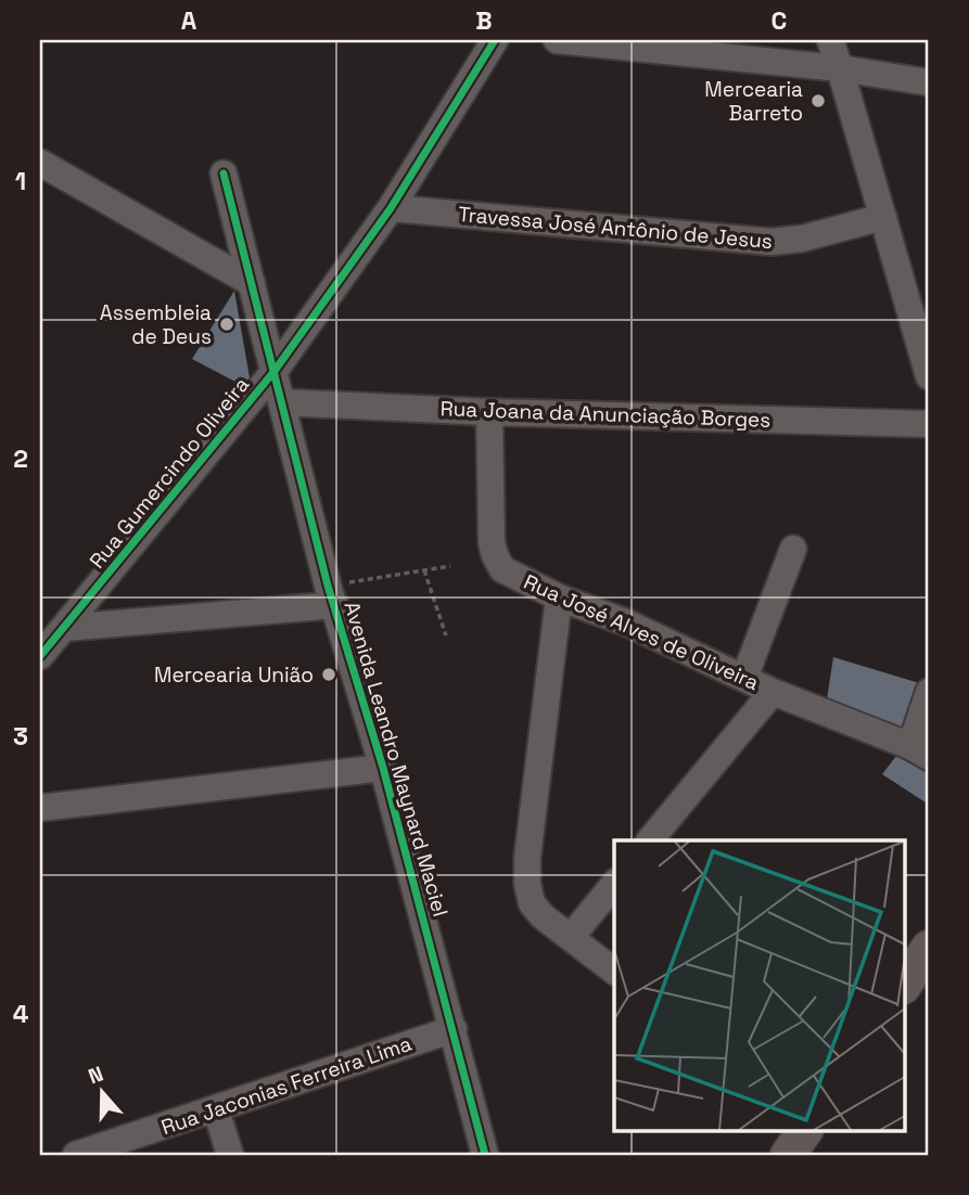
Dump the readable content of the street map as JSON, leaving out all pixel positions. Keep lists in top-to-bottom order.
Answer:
{
  "streets": {
    "street": [
      "Travessa José Antônio de Jesus",
      "Rua Joana da Anunciação Borges",
      "Rua Gumercindo Oliveira",
      "Rua José Alves de Oliveira",
      "Avenida Leandro Maynard Maciel",
      "Rua Jaconias Ferreira Lima"
    ]
  },
  "crossings": [
    ["Travessa José Antônio de Jesus", "Rua Gumercindo Oliveira"],
    ["Rua Joana da Anunciação Borges", "Rua José Alves de Oliveira"],
    ["Rua Joana da Anunciação Borges", "Avenida Leandro Maynard Maciel"],
    ["Rua Gumercindo Oliveira", "Avenida Leandro Maynard Maciel"],
    ["Avenida Leandro Maynard Maciel", "Rua Jaconias Ferreira Lima"]
  ],
  "places": ["Mercearia Barreto", "Assembleia de Deus", "Mercearia União"],
  "north": "top",
  "grid": {
    "columns": ["A", "B", "C"],
    "rows": [
      "1",
      "2",
      "3",
      "4"
    ]
  }
}
